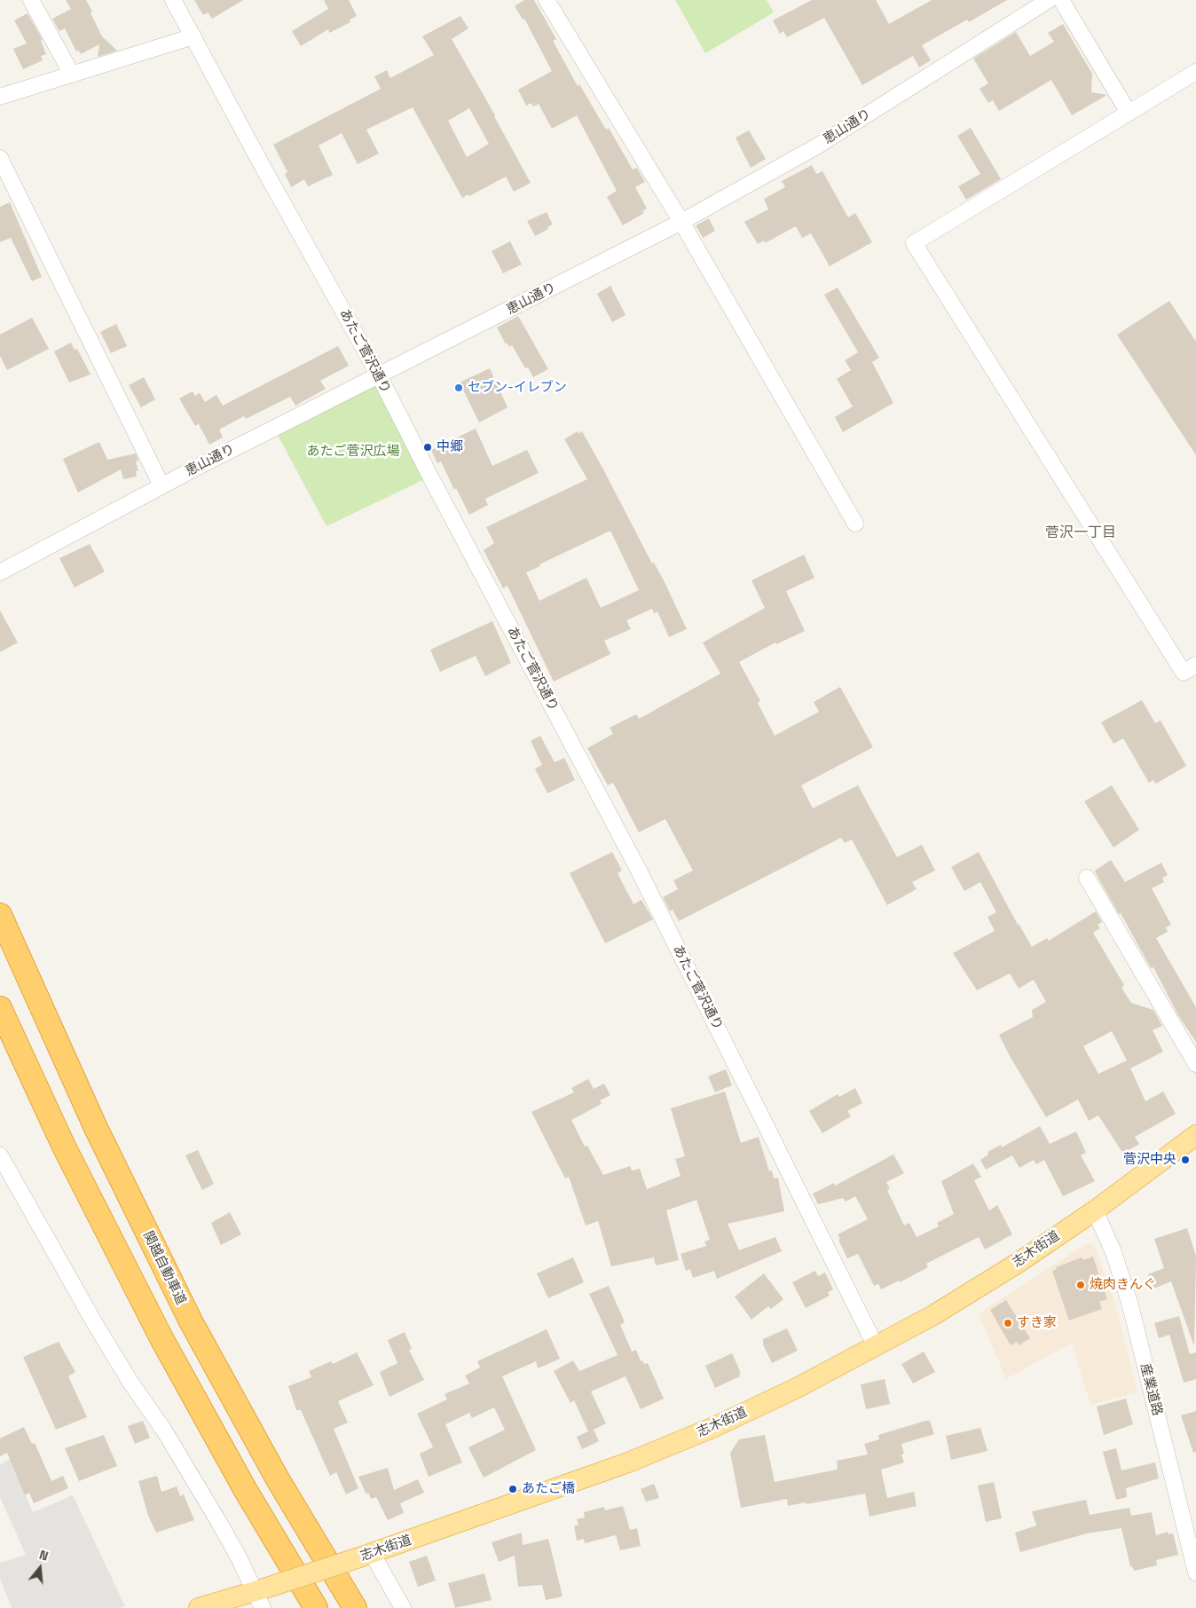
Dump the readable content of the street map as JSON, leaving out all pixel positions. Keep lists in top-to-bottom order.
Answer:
{
  "streets": {
    "highway": ["関越自動車道"],
    "main road": ["志木街道"],
    "street": ["恵山通り", "あたご菅沢通り", "産業道路"]
  },
  "crossings": [
    ["恵山通り", "あたご菅沢通り"],
    ["あたご菅沢通り", "志木街道"],
    ["志木街道", "産業道路"]
  ],
  "districts": ["菅沢一丁目"],
  "parks": ["あたご菅沢広場"],
  "places": [
    "セブン-イレブン",
    "中郷",
    "菅沢中央",
    "焼肉きんぐ",
    "すき家",
    "あたご橋"
  ],
  "north": "top"
}
